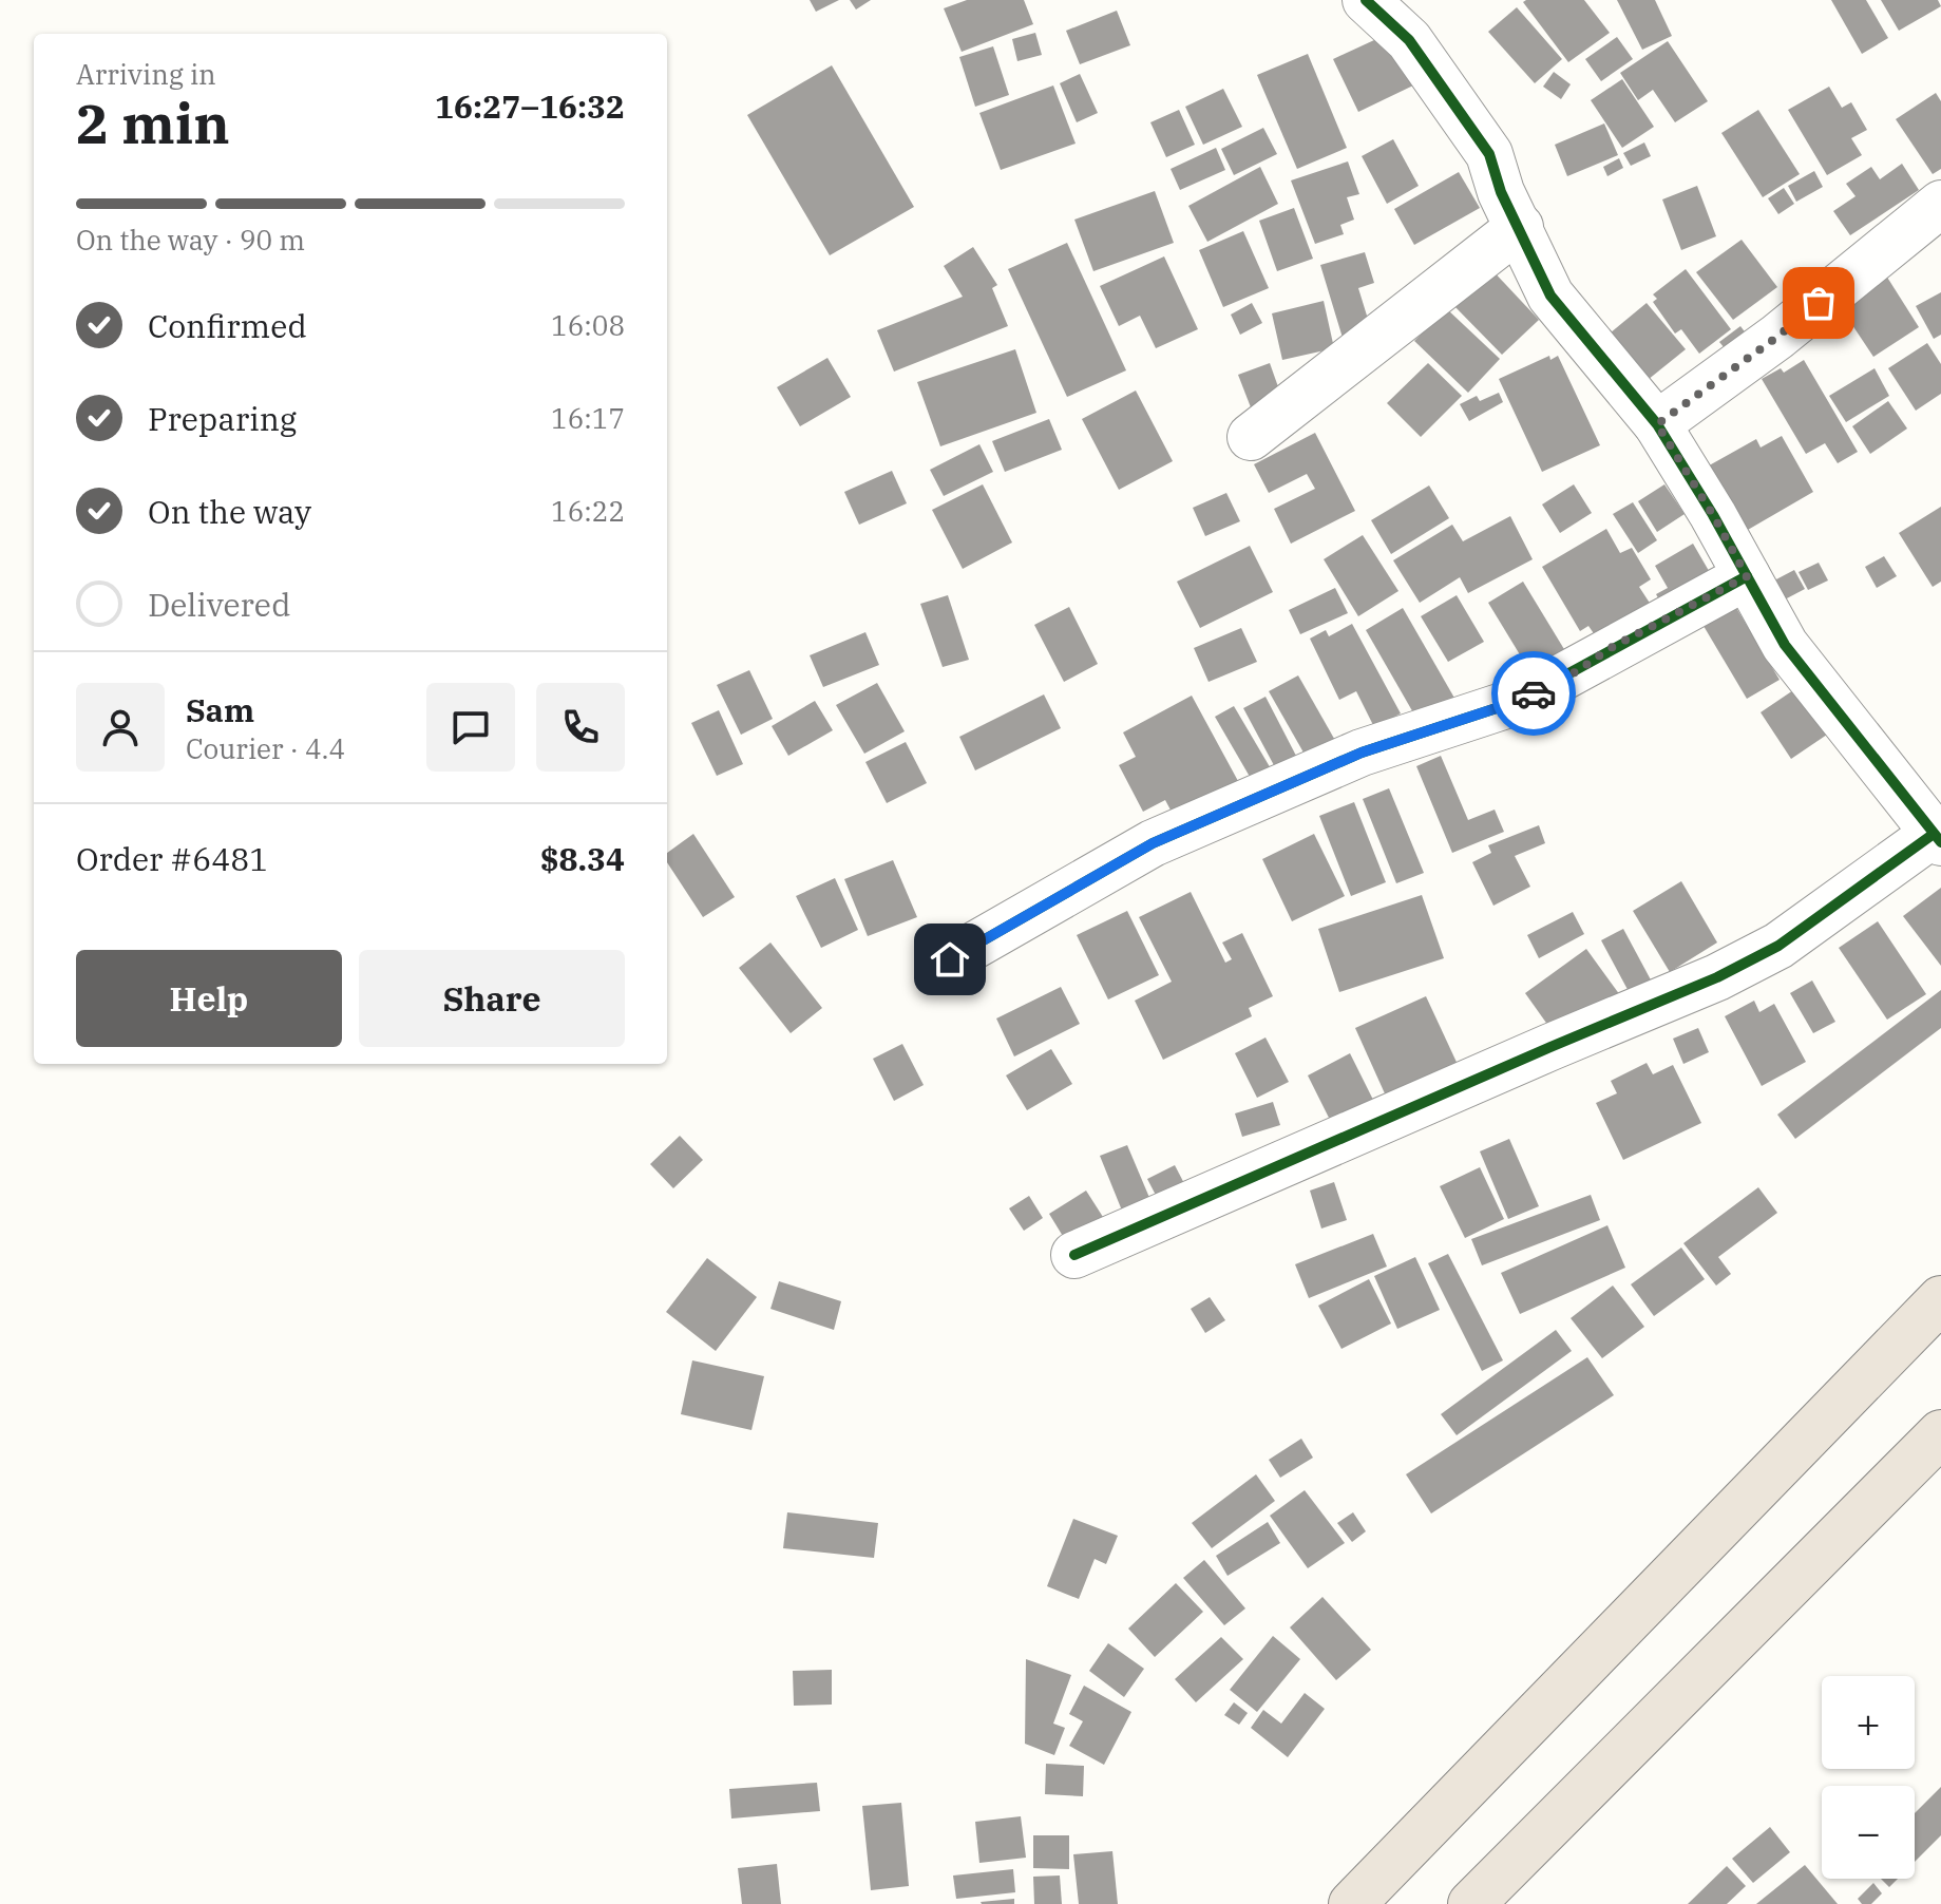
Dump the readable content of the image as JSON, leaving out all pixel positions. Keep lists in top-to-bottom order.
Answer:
{
  "page": {
    "heading": ["2 min", "Arriving in", "16:27–16:32"],
    "panel": [
      "Sam",
      "Courier · 4.4",
      "Order #6481",
      "$8.34"
    ],
    "bar": "On the way · 90 m",
    "list": [
      ["Confirmed", "16:08"],
      ["Preparing", "16:17"],
      ["On the way", "16:22"],
      "Delivered"
    ],
    "buttons": ["Help", "Share"],
    "map_buttons": ["+", "−"]
  }
}
